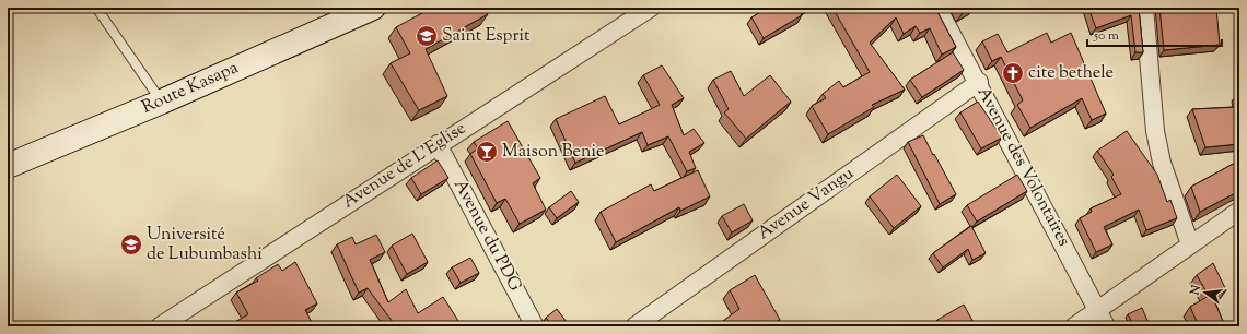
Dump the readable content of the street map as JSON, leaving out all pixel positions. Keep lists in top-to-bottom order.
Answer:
{
  "streets": {
    "main road": ["Route Kasapa"],
    "street": [
      "Avenue de L'Eglise",
      "Avenue des Volontaires",
      "Avenue Vangu",
      "Avenue du PDG"
    ]
  },
  "crossings": [
    ["Avenue de L'Eglise", "Avenue du PDG"],
    ["Avenue des Volontaires", "Avenue Vangu"]
  ],
  "places": {
    "school or university": ["Saint Esprit", "Université de Lubumbashi"],
    "church": ["cite bethele"],
    "bar": ["Maison Benie"]
  },
  "scale_bar": "50 m",
  "north": "left"
}
